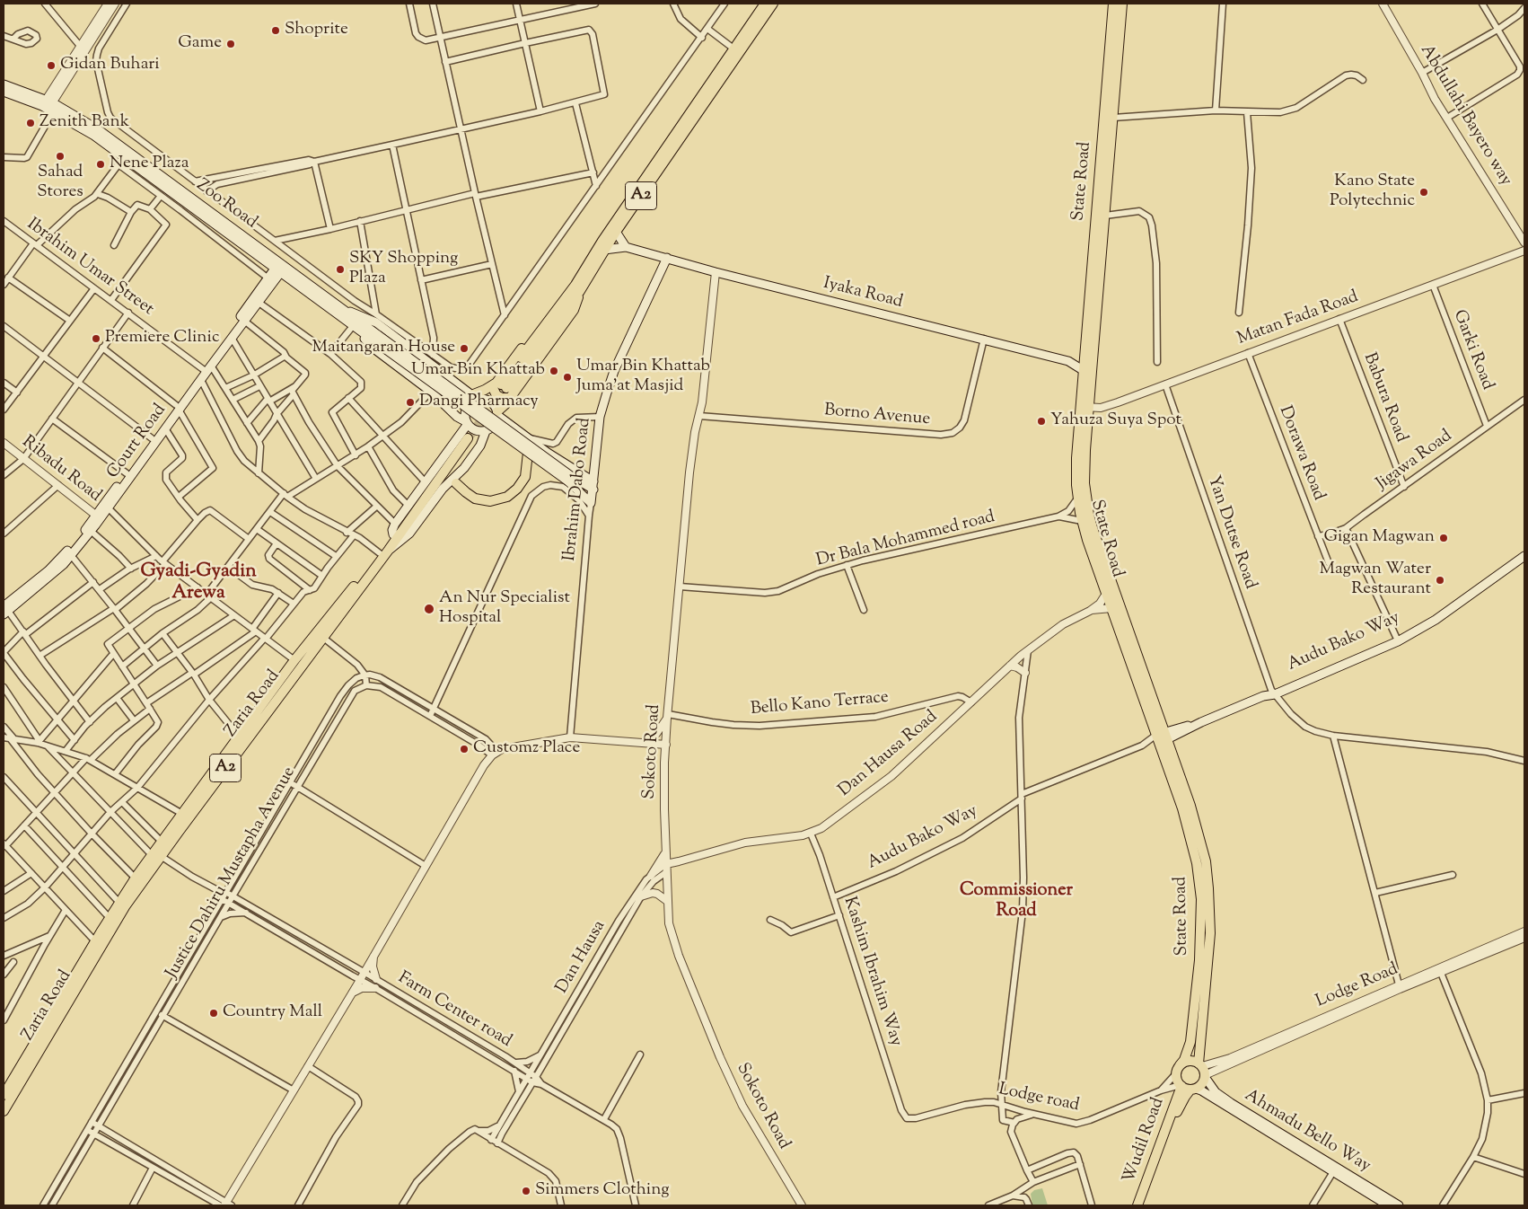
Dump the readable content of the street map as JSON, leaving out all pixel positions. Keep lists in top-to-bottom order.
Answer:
{
  "streets": {
    "main road": [
      "State Road",
      "A2",
      "Zoo Road",
      "Iyaka Road",
      "Court Road",
      "Ibrahim Dabo Road",
      "Audu Bako Way",
      "Zaria Road",
      "Ahmadu Bello Way",
      "Wudil Road"
    ],
    "street": [
      "Abdullahi Bayero way",
      "Ibrahim Umar Street",
      "Matan Fada Road",
      "Garki Road",
      "Babura Road",
      "Borno Avenue",
      "Dorawa Road",
      "Jigawa Road",
      "Ribadu Road",
      "Yan Dutse Road",
      "Dr Bala Mohammed road",
      "Bello Kano Terrace",
      "Sokoto Road",
      "Dan Hausa Road",
      "Justice Dahiru Mustapha Avenue",
      "Dan Hausa",
      "Kashim Ibrahim Way",
      "Lodge Road",
      "Farm Center road",
      "Lodge road"
    ]
  },
  "crossings": [
    ["State Road", "Iyaka Road"],
    ["State Road", "Matan Fada Road"],
    ["State Road", "Audu Bako Way"],
    ["State Road", "Dan Hausa Road"],
    ["State Road", "Lodge Road"],
    ["State Road", "Lodge road"],
    ["State Road", "Ahmadu Bello Way"],
    ["State Road", "Wudil Road"],
    ["Zoo Road", "Court Road"],
    ["Ibrahim Umar Street", "Court Road"],
    ["Iyaka Road", "Borno Avenue"],
    ["Iyaka Road", "Ibrahim Dabo Road"],
    ["Iyaka Road", "Sokoto Road"],
    ["Matan Fada Road", "Garki Road"],
    ["Matan Fada Road", "Babura Road"],
    ["Matan Fada Road", "Dorawa Road"],
    ["Matan Fada Road", "Yan Dutse Road"],
    ["Garki Road", "Jigawa Road"],
    ["Babura Road", "Jigawa Road"],
    ["Borno Avenue", "Sokoto Road"],
    ["Court Road", "Ribadu Road"],
    ["Dorawa Road", "Jigawa Road"],
    ["Yan Dutse Road", "Audu Bako Way"],
    ["Dr Bala Mohammed road", "Sokoto Road"],
    ["Audu Bako Way", "Kashim Ibrahim Way"],
    ["Bello Kano Terrace", "Sokoto Road"],
    ["Bello Kano Terrace", "Dan Hausa Road"],
    ["Sokoto Road", "Dan Hausa Road"],
    ["Sokoto Road", "Dan Hausa"],
    ["Dan Hausa Road", "Dan Hausa"],
    ["Dan Hausa Road", "Kashim Ibrahim Way"],
    ["Justice Dahiru Mustapha Avenue", "Farm Center road"],
    ["Dan Hausa", "Farm Center road"],
    ["Kashim Ibrahim Way", "Lodge road"],
    ["Lodge Road", "Lodge road"],
    ["Lodge Road", "Ahmadu Bello Way"],
    ["Lodge Road", "Wudil Road"],
    ["Lodge road", "Ahmadu Bello Way"],
    ["Lodge road", "Wudil Road"],
    ["Ahmadu Bello Way", "Wudil Road"]
  ],
  "districts": ["Gyadi-Gyadin Arewa", "Commissioner Road"],
  "places": [
    "Shoprite",
    "Game",
    "Gidan Buhari",
    "Zenith Bank",
    "Sahad Stores",
    "Nene Plaza",
    "Kano State Polytechnic",
    "SKY Shopping Plaza",
    "Premiere Clinic",
    "Maitangaran House",
    "Umar Bin Khattab",
    "Umar Bin Khattab Juma'at Masjid",
    "Dangi Pharmacy",
    "Yahuza Suya Spot",
    "Gigan Magwan",
    "Magwan Water Restaurant",
    "An Nur Specialist Hospital",
    "Customz Place",
    "Country Mall",
    "Simmers Clothing"
  ]
}
